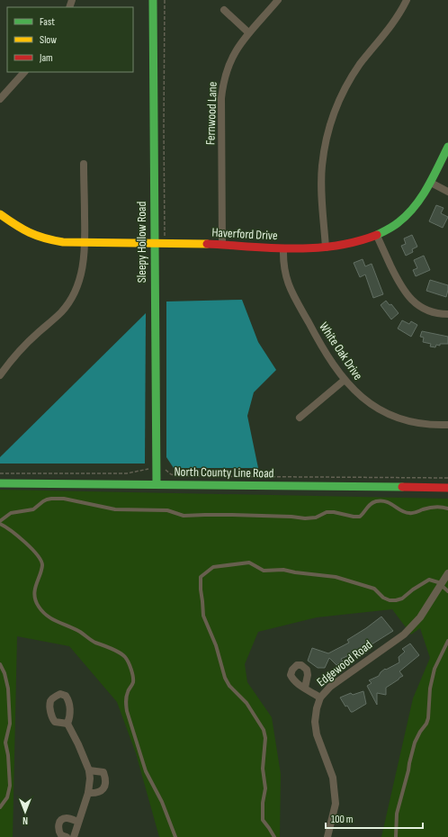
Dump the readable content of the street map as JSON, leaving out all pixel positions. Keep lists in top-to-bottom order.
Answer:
{
  "streets": {
    "street": [
      "Fernwood Lane",
      "Haverford Drive",
      "Sleepy Hollow Road",
      "White Oak Drive",
      "North County Line Road",
      "Edgewood Road"
    ]
  },
  "crossings": [
    ["Fernwood Lane", "Haverford Drive"],
    ["Haverford Drive", "Sleepy Hollow Road"],
    ["Haverford Drive", "White Oak Drive"],
    ["Sleepy Hollow Road", "North County Line Road"]
  ],
  "legend": ["Fast", "Slow", "Jam"],
  "scale_bar": "100 m",
  "north": "bottom"
}
